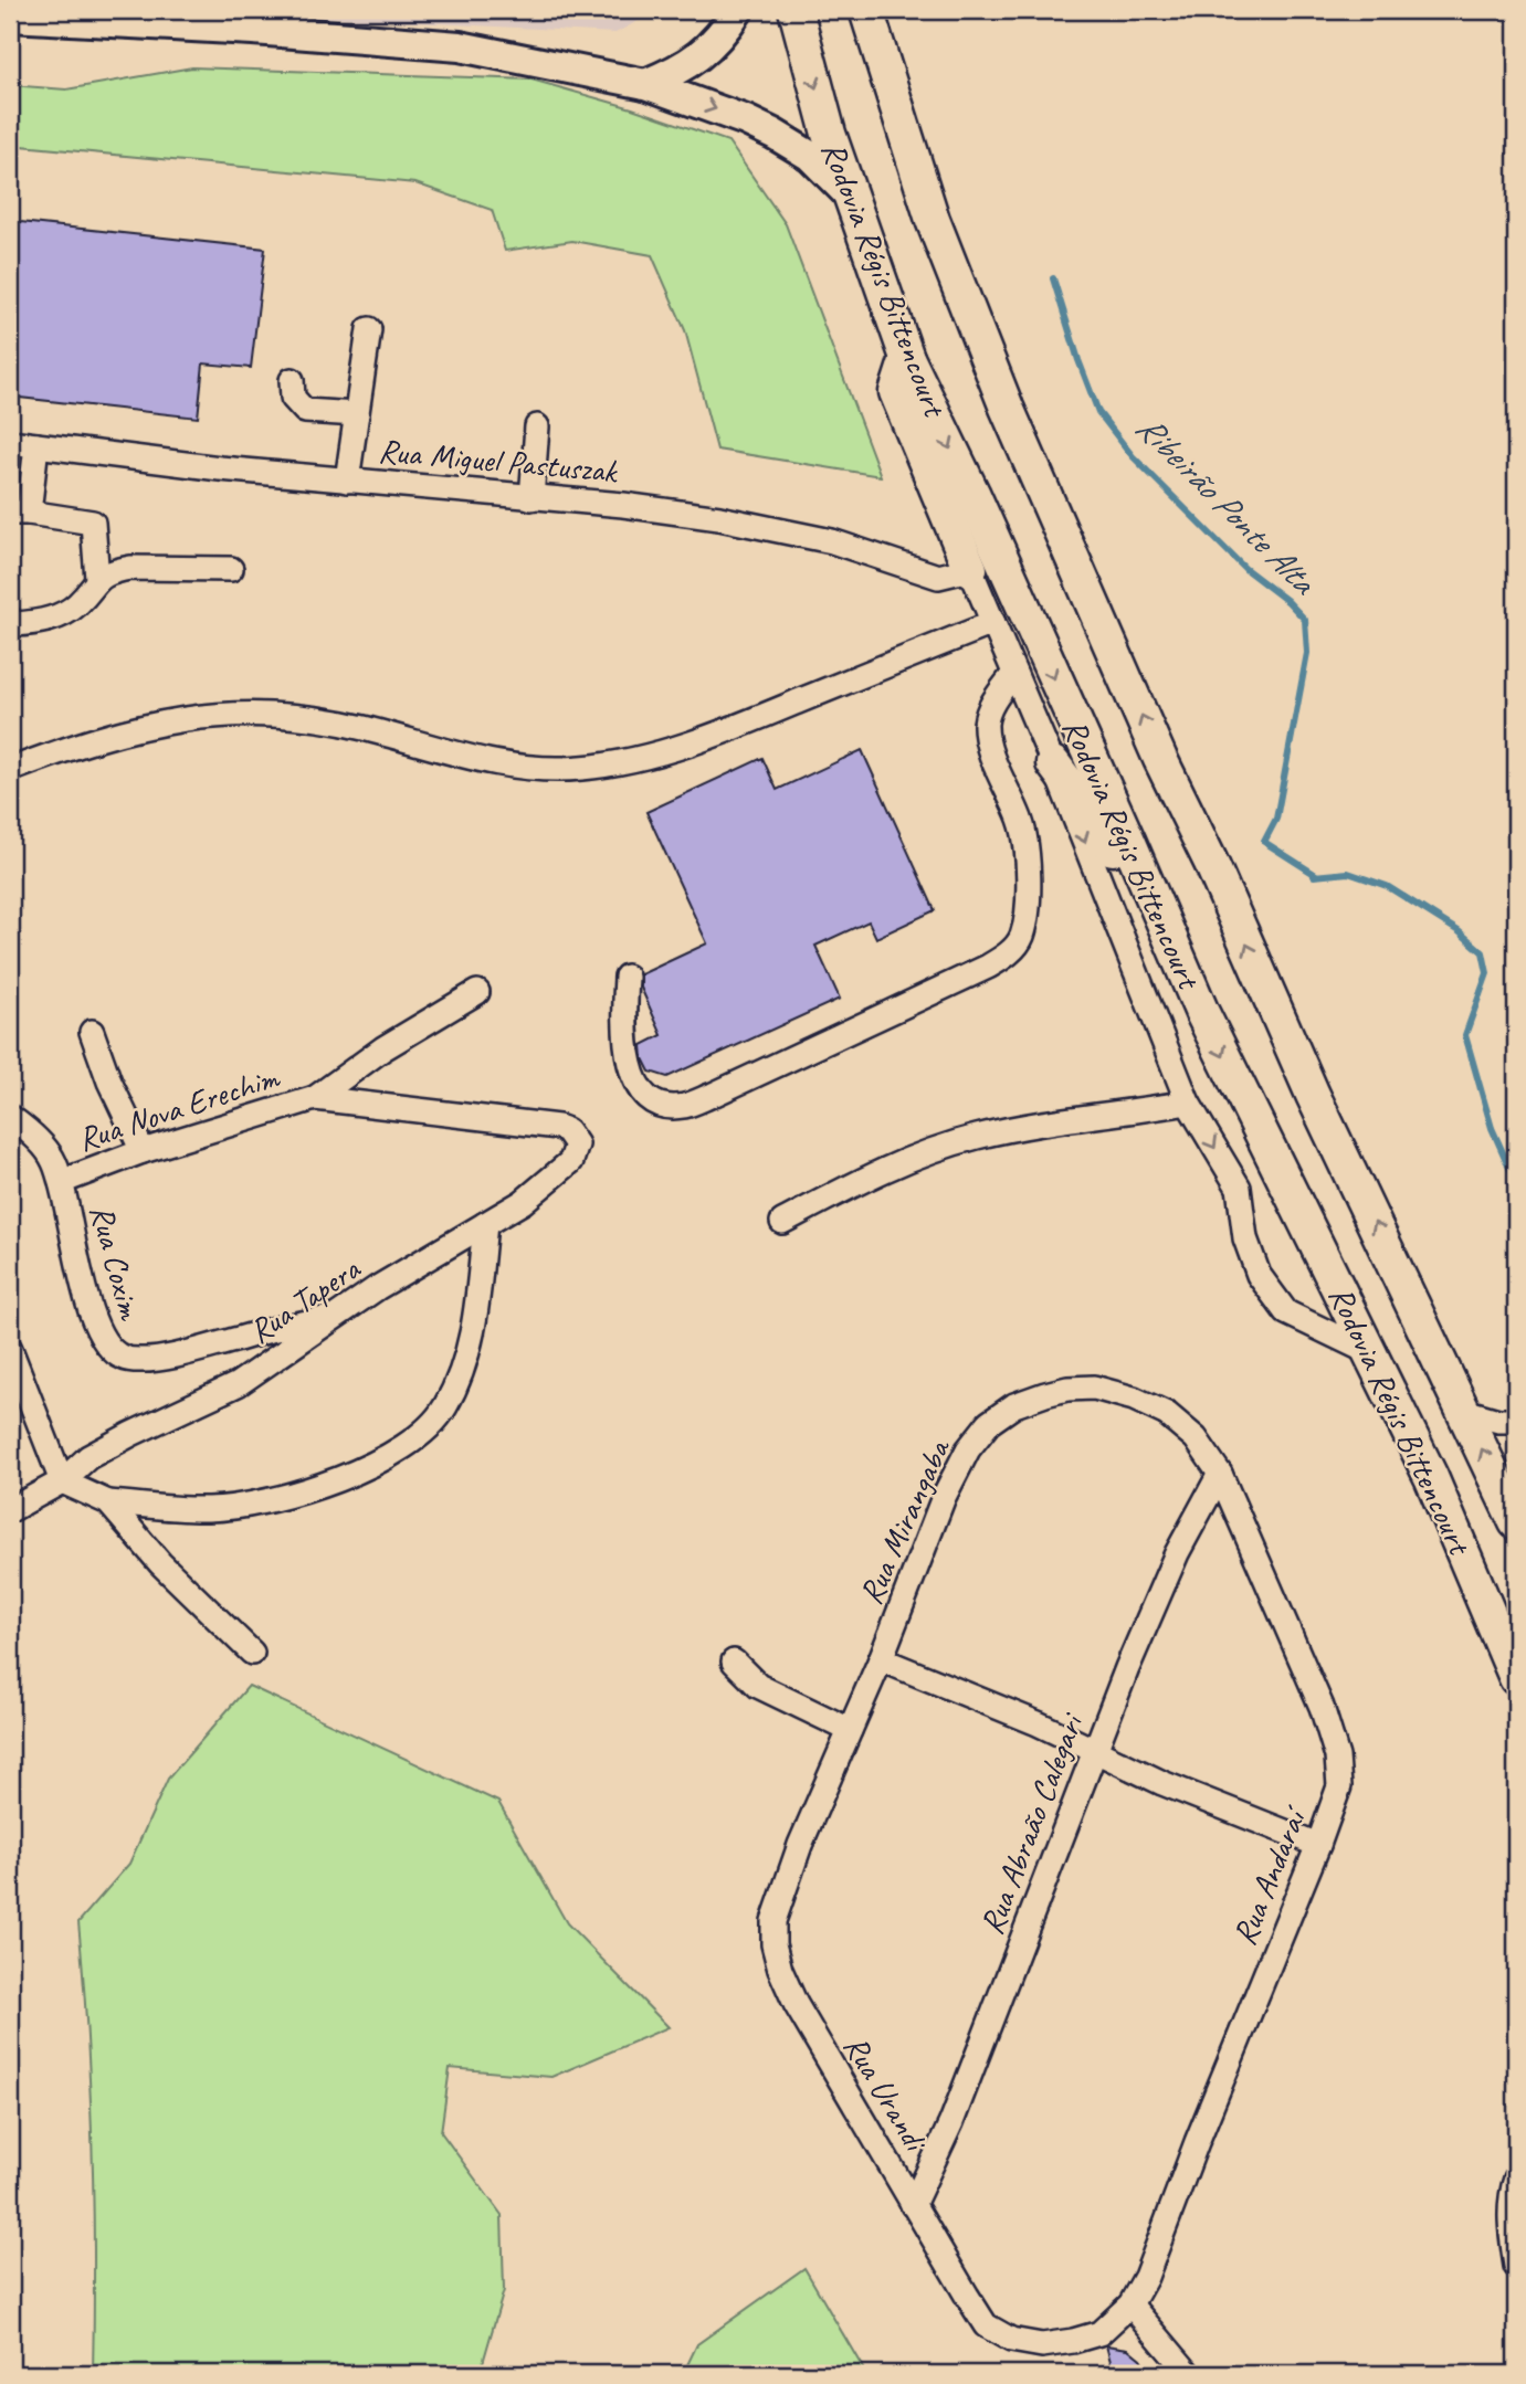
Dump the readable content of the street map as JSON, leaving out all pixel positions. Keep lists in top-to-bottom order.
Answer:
{
  "streets": {
    "highway": ["Rodovia Régis Bittencourt"],
    "street": [
      "Rua Miguel Pastuszak",
      "Rua Nova Erechim",
      "Rua Coxim",
      "Rua Tapera",
      "Rua Mirangaba",
      "Rua Abraão Calegari",
      "Rua Andaraí",
      "Rua Urandi"
    ]
  },
  "crossings": [
    ["Rua Nova Erechim", "Rua Coxim"],
    ["Rua Nova Erechim", "Rua Tapera"],
    ["Rua Coxim", "Rua Tapera"],
    ["Rua Mirangaba", "Rua Abraão Calegari"],
    ["Rua Mirangaba", "Rua Andaraí"],
    ["Rua Mirangaba", "Rua Urandi"],
    ["Rua Abraão Calegari", "Rua Andaraí"],
    ["Rua Abraão Calegari", "Rua Urandi"],
    ["Rua Andaraí", "Rua Urandi"]
  ],
  "water": ["Ribeirão Ponte Alta"]
}
